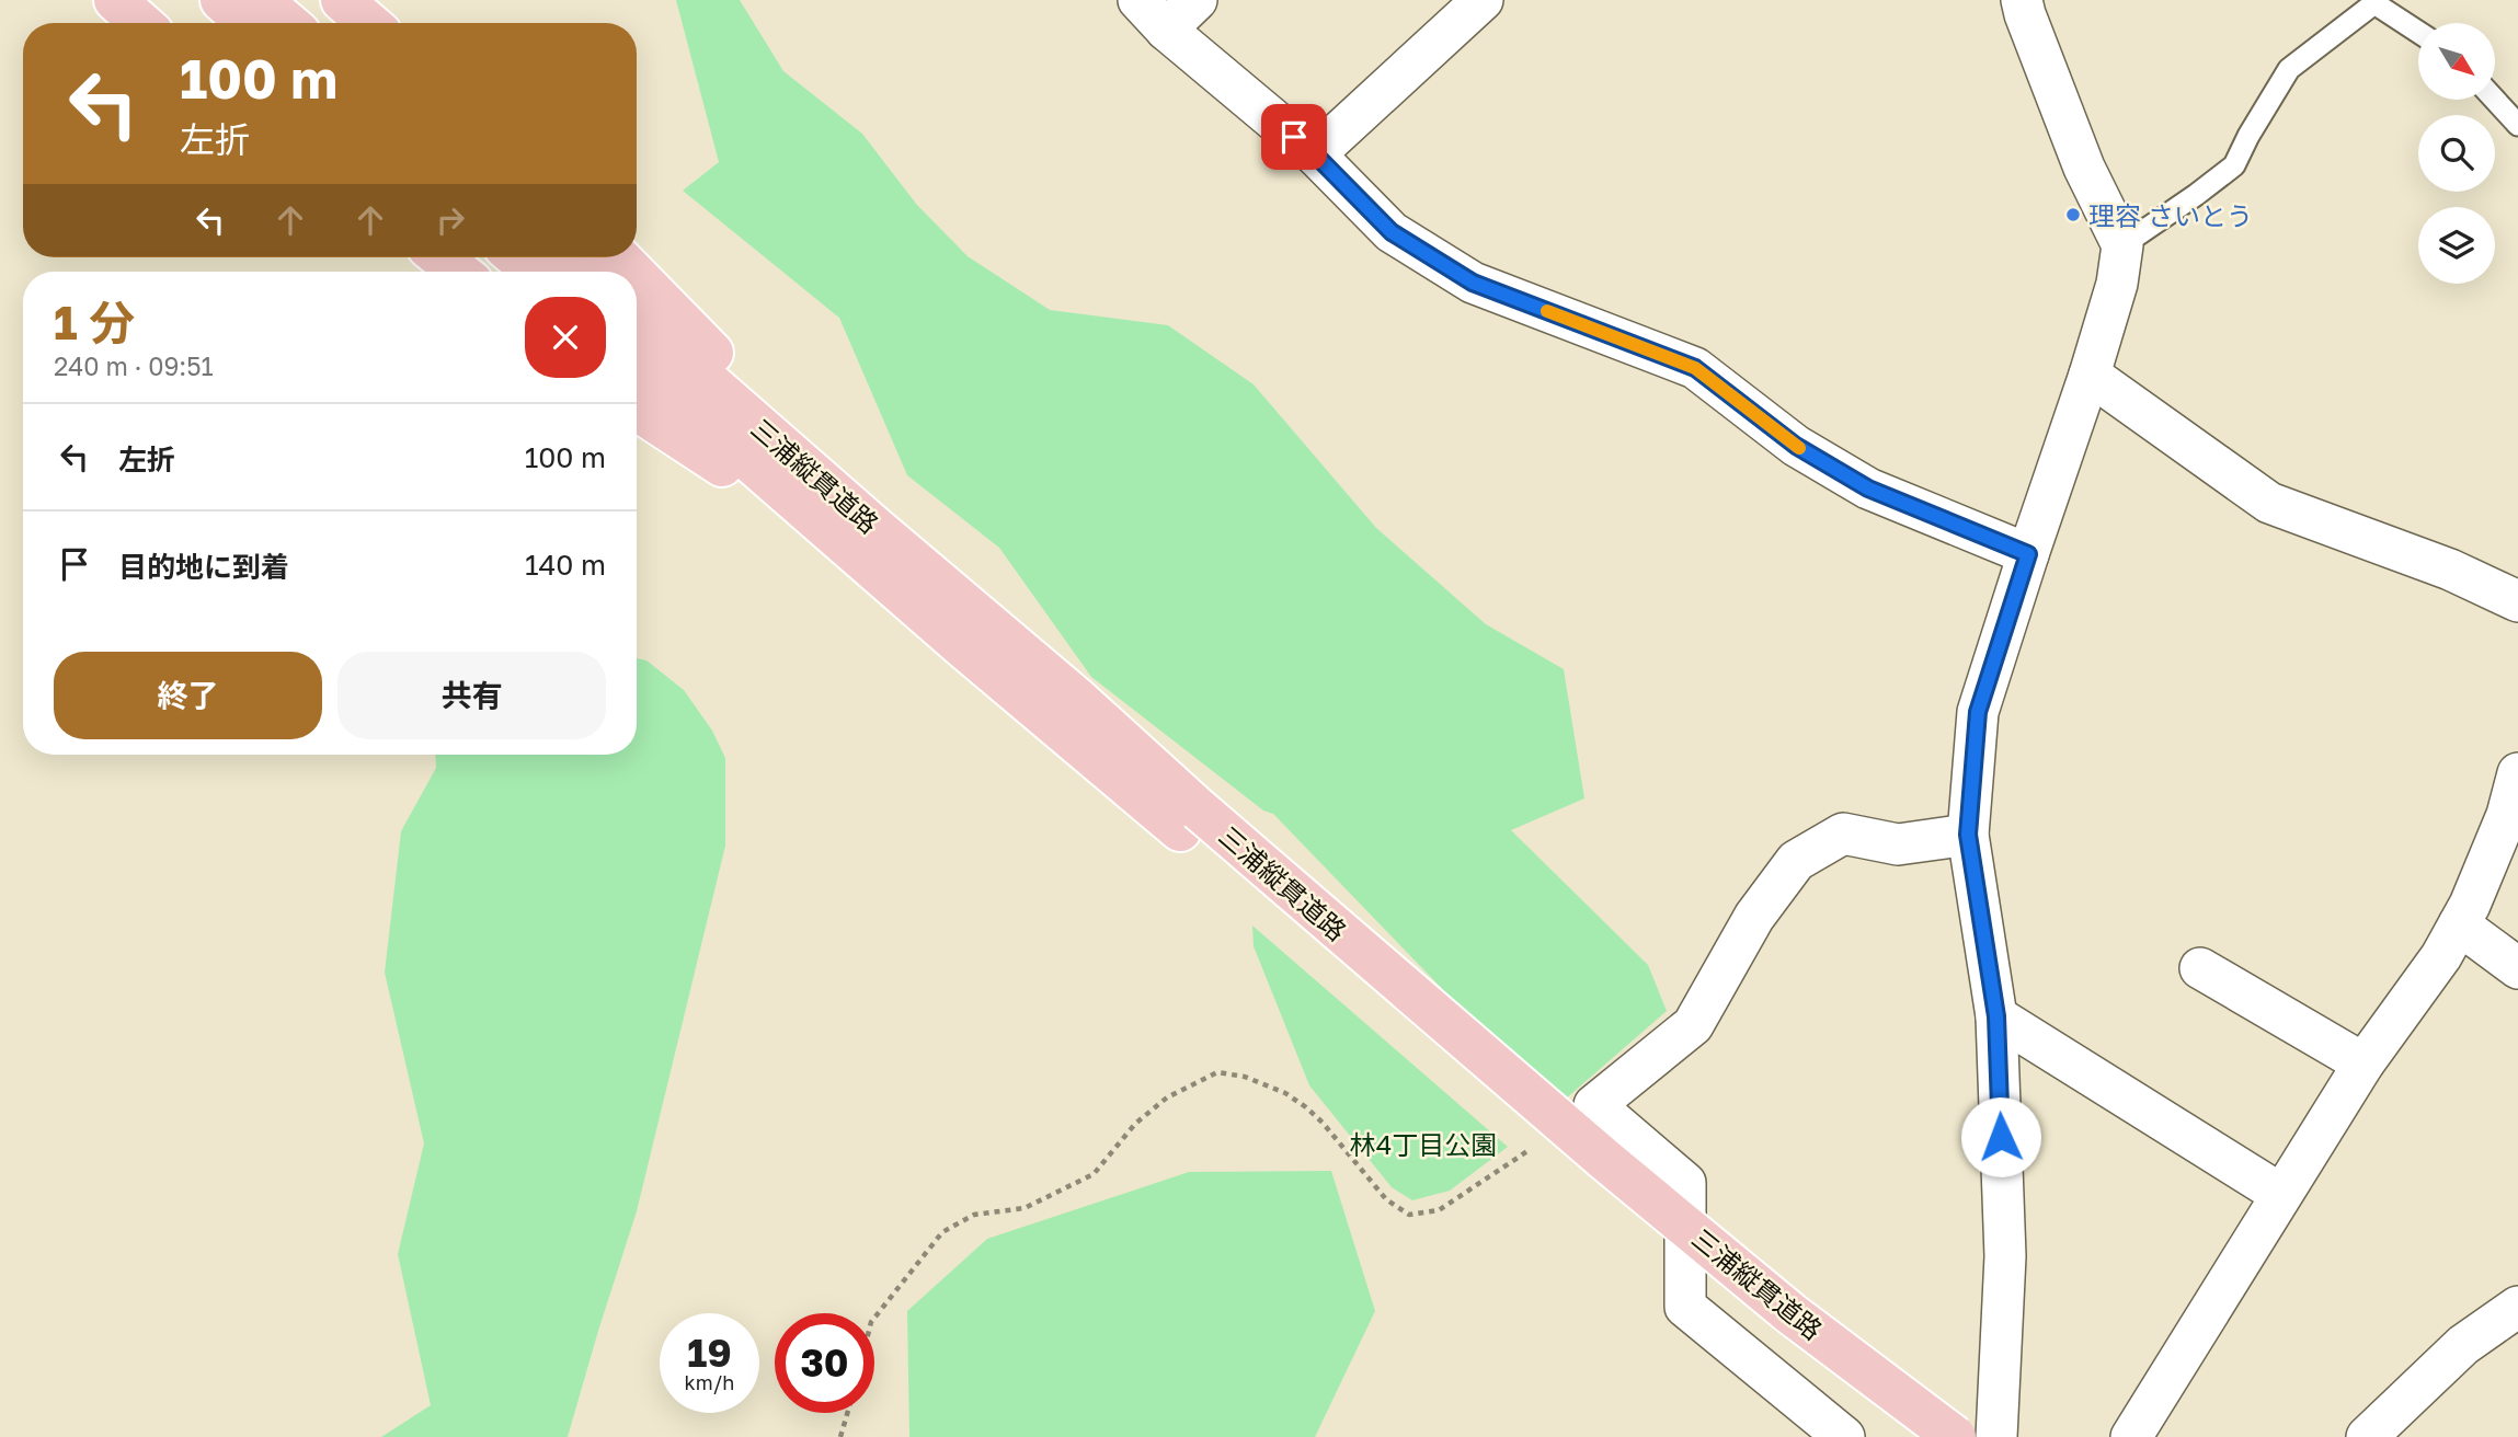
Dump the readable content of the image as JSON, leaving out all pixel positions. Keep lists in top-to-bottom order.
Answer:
{
  "streets": {
    "highway": ["三浦縦貫道路"]
  },
  "parks": ["林4丁目公園"],
  "places": ["理容 さいとう"],
  "north": "bottom right",
  "page": {
    "turn": ["100 m", "左折"],
    "heading": ["1 分", "240 m · 09:51"],
    "list": [
      {
        "name": "左折",
        "value": "100 m"
      },
      {
        "name": "目的地に到着",
        "value": "140 m"
      }
    ],
    "buttons": ["終了", "共有"],
    "speed": "19 km/h",
    "limit": "30"
  }
}
